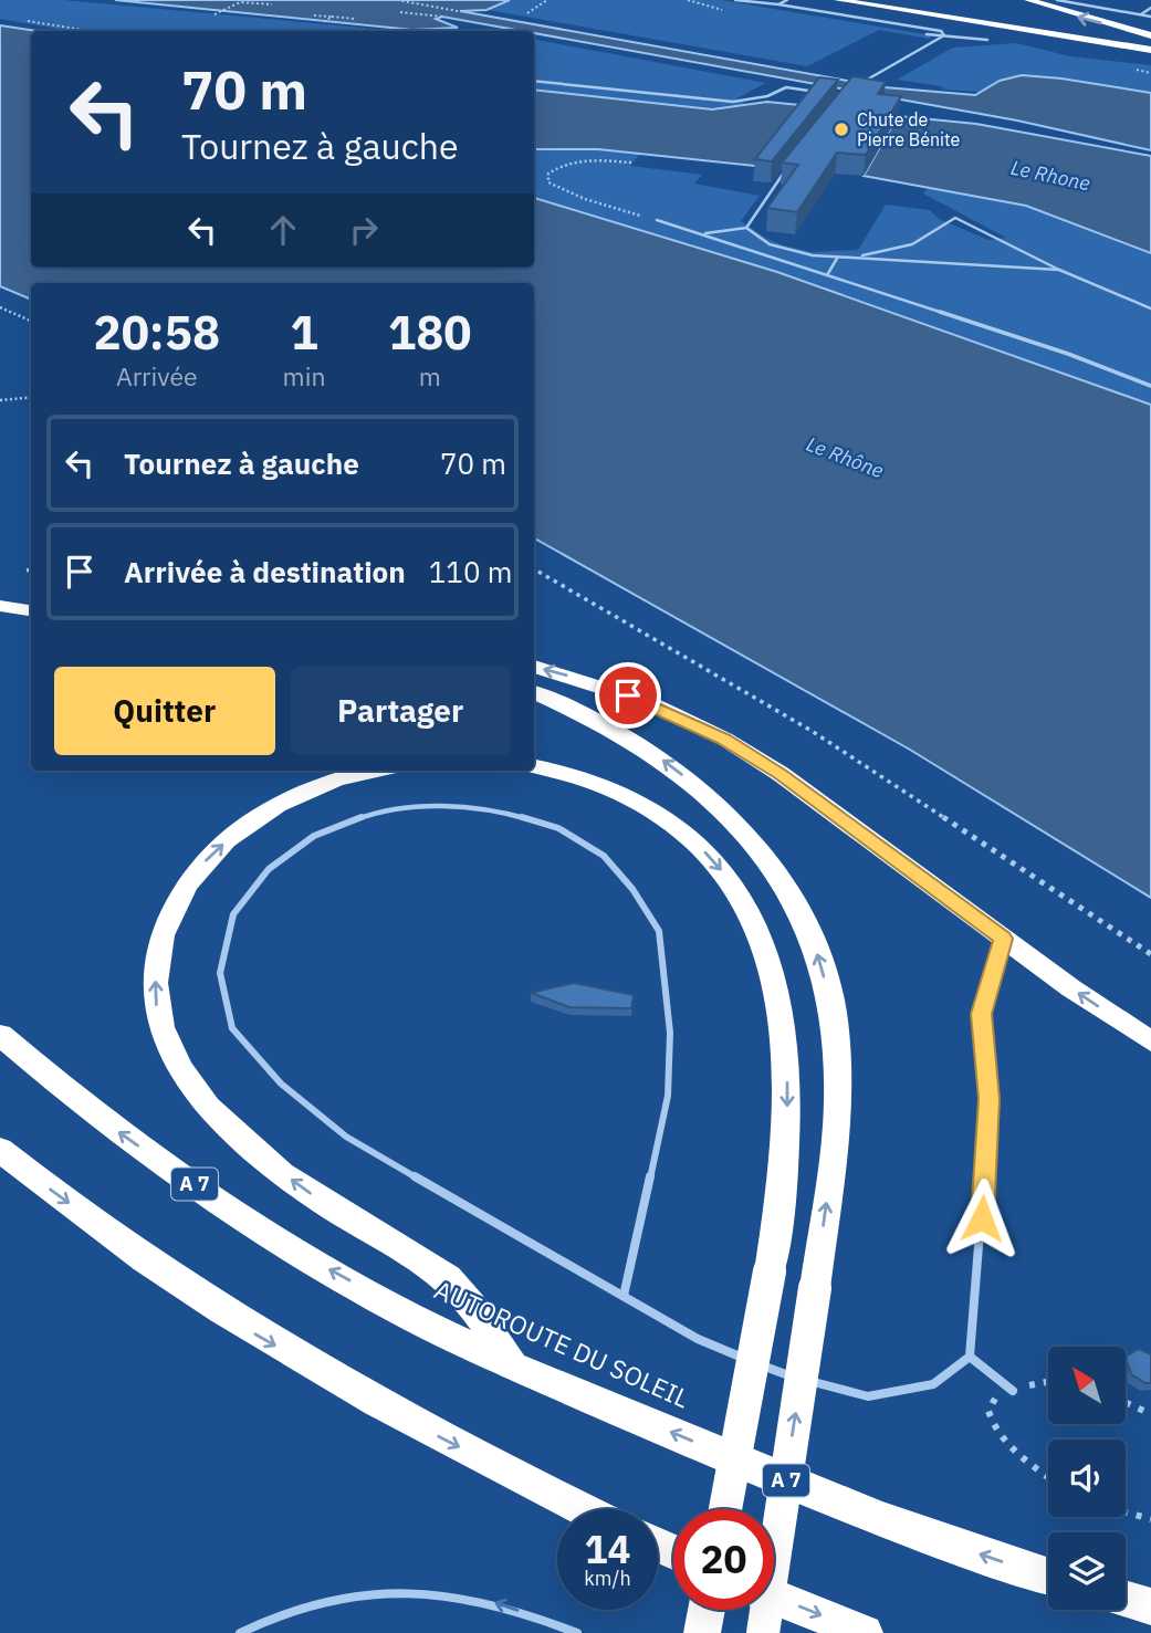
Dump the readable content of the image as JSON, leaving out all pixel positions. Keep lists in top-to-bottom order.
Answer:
{
  "streets": {
    "highway": ["A 7", "AUTOROUTE DU SOLEIL"]
  },
  "water": ["Le Rhone", "Le Rhône"],
  "places": ["Chute de Pierre Bénite"],
  "north": "top left",
  "page": {
    "turn": ["70 m", "Tournez à gauche"],
    "eta": [
      "20:58",
      "Arrivée",
      "1",
      "min",
      "180",
      "m"
    ],
    "list": [
      {
        "name": "Tournez à gauche",
        "value": "70 m"
      },
      {
        "name": "Arrivée à destination",
        "value": "110 m"
      }
    ],
    "buttons": ["Quitter", "Partager"],
    "speed": "14 km/h",
    "limit": "20"
  }
}
